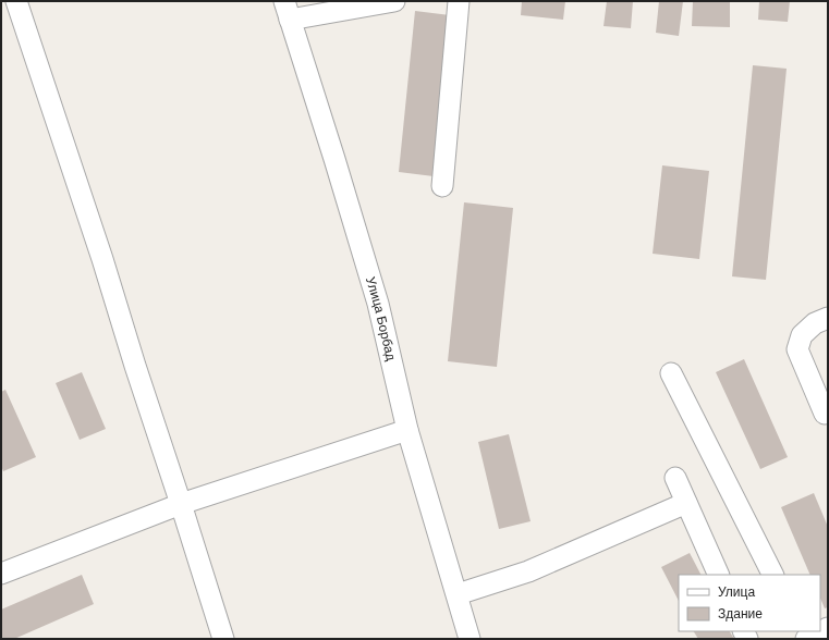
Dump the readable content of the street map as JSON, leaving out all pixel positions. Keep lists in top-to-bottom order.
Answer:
{
  "streets": {
    "street": ["Улица Борбад"]
  },
  "legend": ["Улица", "Здание"]
}
